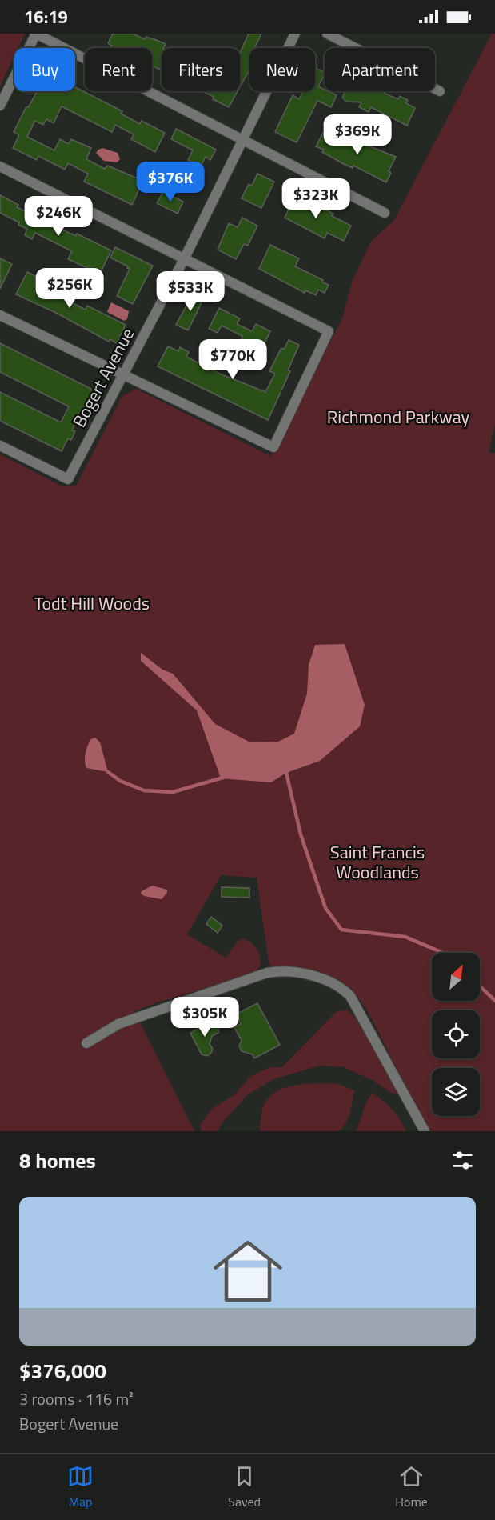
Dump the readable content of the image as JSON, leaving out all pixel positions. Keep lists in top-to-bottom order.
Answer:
{
  "streets": {
    "street": ["Bogert Avenue"]
  },
  "parks": ["Richmond Parkway", "Todt Hill Woods", "Saint Francis Woodlands"],
  "north": "top right",
  "page": {
    "status": "16:19",
    "chip": [
      "Buy",
      "Rent",
      "Filters",
      "New",
      "Apartment"
    ],
    "price": [
      "$369K",
      "$376K",
      "$323K",
      "$246K",
      "$256K",
      "$533K",
      "$770K",
      "$305K"
    ],
    "heading": "8 homes",
    "list": [
      {
        "name": "$376,000",
        "note": "3 rooms · 116 m² · Bogert Avenue"
      }
    ],
    "tabs": ["Map", "Saved", "Home"]
  }
}
